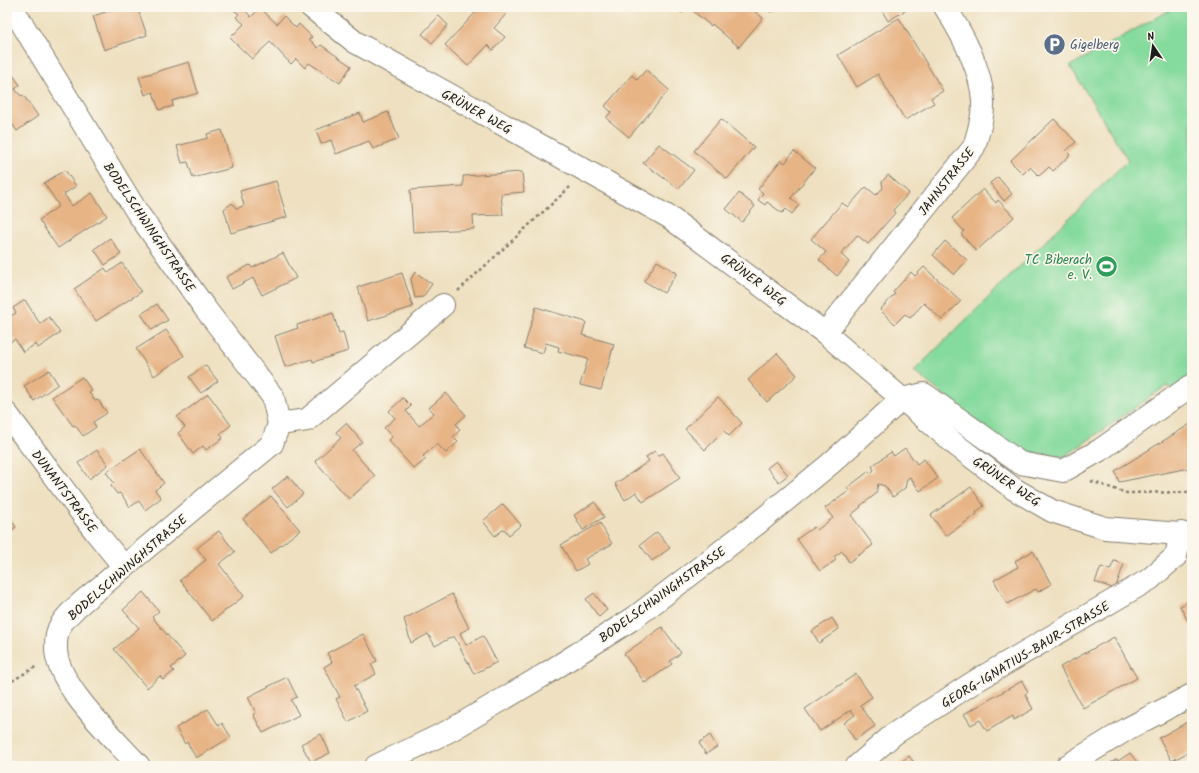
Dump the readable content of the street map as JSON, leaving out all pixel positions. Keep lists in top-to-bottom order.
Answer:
{
  "streets": {
    "street": [
      "GRÜNER WEG",
      "JAHNSTRASSE",
      "BODELSCHWINGHSTRASSE",
      "DUNANTSTRASSE",
      "GEORG-IGNATIUS-BAUR-STRASSE"
    ]
  },
  "crossings": [
    ["GRÜNER WEG", "JAHNSTRASSE"],
    ["GRÜNER WEG", "BODELSCHWINGHSTRASSE"],
    ["GRÜNER WEG", "GEORG-IGNATIUS-BAUR-STRASSE"],
    ["BODELSCHWINGHSTRASSE", "DUNANTSTRASSE"]
  ],
  "places": {
    "parking": ["Gigelberg"],
    "sports": ["TC Biberach e. V."]
  },
  "north": "top"
}
